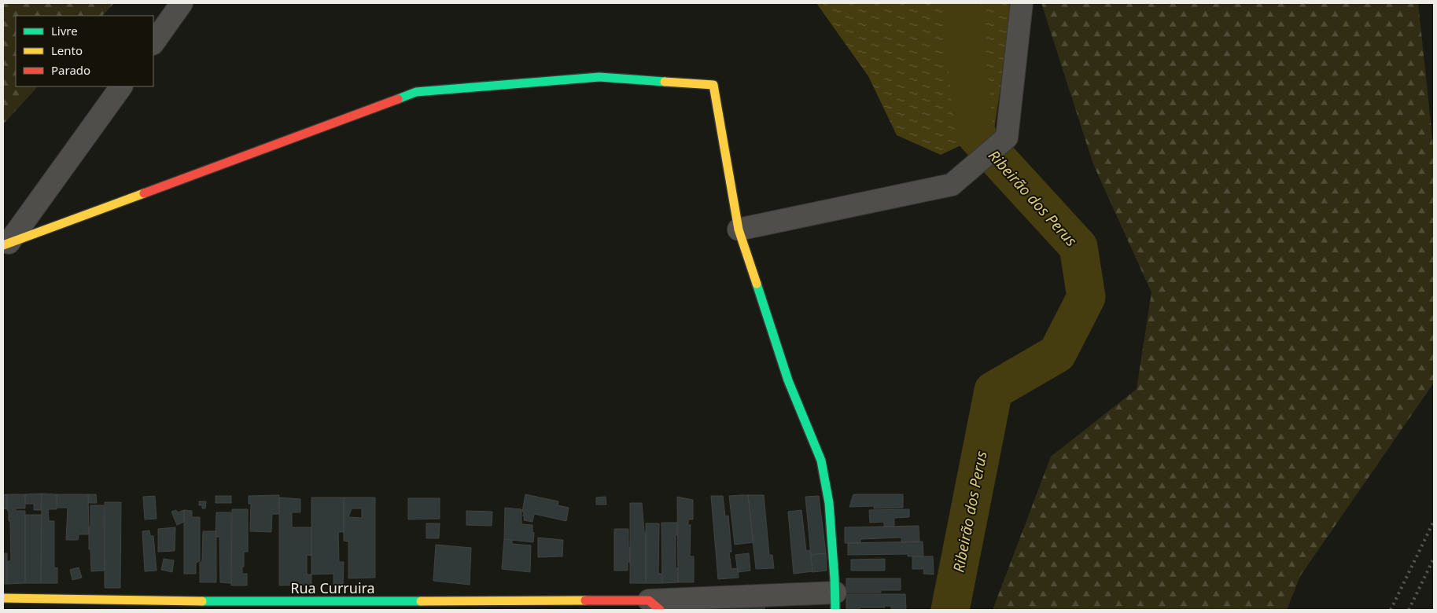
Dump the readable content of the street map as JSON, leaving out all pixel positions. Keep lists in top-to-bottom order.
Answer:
{
  "streets": {
    "street": ["Rua Curruira"]
  },
  "water": ["Ribeirão dos Perus"],
  "legend": ["Livre", "Lento", "Parado"]
}
